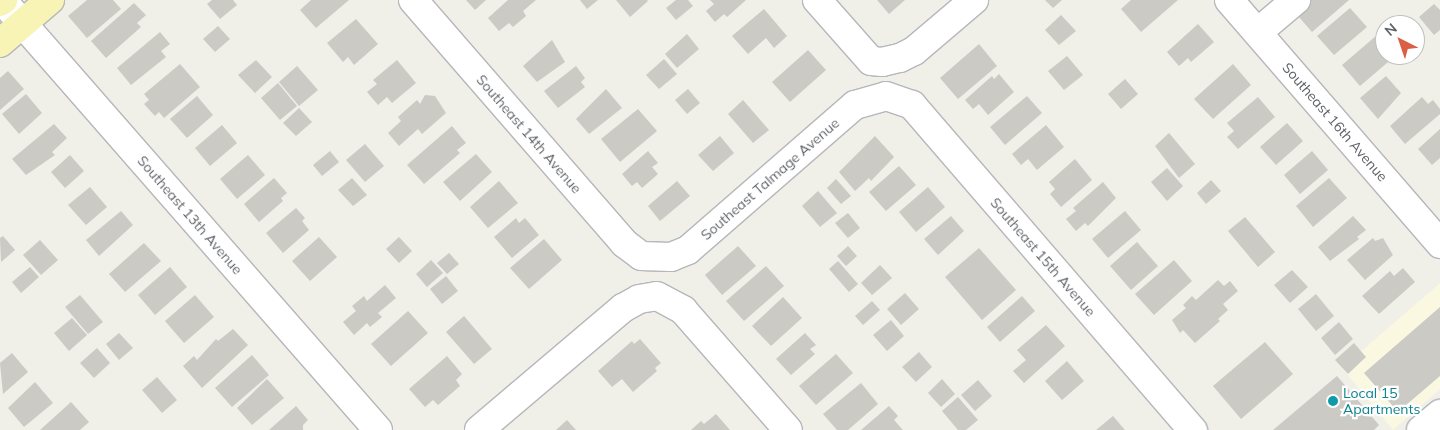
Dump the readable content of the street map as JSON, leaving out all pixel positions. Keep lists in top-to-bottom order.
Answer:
{
  "streets": {
    "street": [
      "Southeast 16th Avenue",
      "Southeast 14th Avenue",
      "Southeast Talmage Avenue",
      "Southeast 13th Avenue",
      "Southeast 15th Avenue"
    ]
  },
  "crossings": [
    ["Southeast 14th Avenue", "Southeast Talmage Avenue"],
    ["Southeast Talmage Avenue", "Southeast 15th Avenue"]
  ],
  "places": ["Local 15 Apartments"],
  "north": "top left"
}
